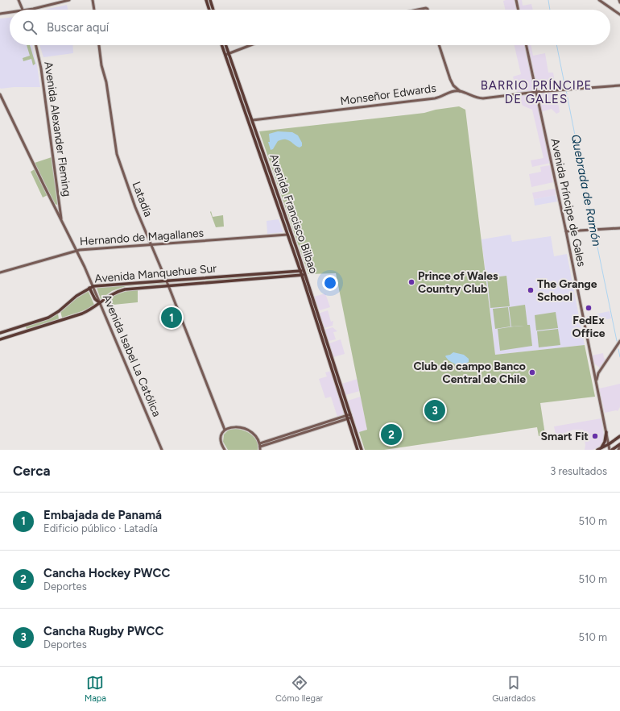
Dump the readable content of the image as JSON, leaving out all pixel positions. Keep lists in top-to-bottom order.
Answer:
{
  "streets": {
    "main road": ["Avenida Francisco Bilbao", "Avenida Manquehue Sur"],
    "street": [
      "Monseñor Edwards",
      "Avenida Alexander Fleming",
      "Latadía",
      "Avenida Príncipe de Gales",
      "Hernando de Magallanes",
      "Avenida Isabel La Católica"
    ]
  },
  "crossings": [
    ["Monseñor Edwards", "Avenida Príncipe de Gales"],
    ["Monseñor Edwards", "Avenida Francisco Bilbao"],
    ["Avenida Alexander Fleming", "Avenida Isabel La Católica"],
    ["Latadía", "Hernando de Magallanes"],
    ["Latadía", "Avenida Manquehue Sur"],
    ["Avenida Francisco Bilbao", "Hernando de Magallanes"],
    ["Avenida Francisco Bilbao", "Avenida Manquehue Sur"],
    ["Hernando de Magallanes", "Avenida Isabel La Católica"],
    ["Avenida Manquehue Sur", "Avenida Isabel La Católica"]
  ],
  "districts": ["BARRIO PRÍNCIPE DE GALES"],
  "water": ["Quebrada de Ramón"],
  "places": [
    "Prince of Wales Country Club",
    "The Grange School",
    "FedEx Office",
    "Club de campo Banco Central de Chile",
    "Smart Fit"
  ],
  "page": {
    "search": "Buscar aquí",
    "pins": ["1", "3", "2"],
    "heading": ["Cerca", "3 resultados"],
    "list": [
      {
        "mark": "1",
        "name": "Embajada de Panamá",
        "note": "Edificio público · Latadía",
        "value": "510 m"
      },
      {
        "mark": "2",
        "name": "Cancha Hockey PWCC",
        "note": "Deportes",
        "value": "510 m"
      },
      {
        "mark": "3",
        "name": "Cancha Rugby PWCC",
        "note": "Deportes",
        "value": "510 m"
      }
    ],
    "nav": ["Mapa", "Cómo llegar", "Guardados"]
  }
}
